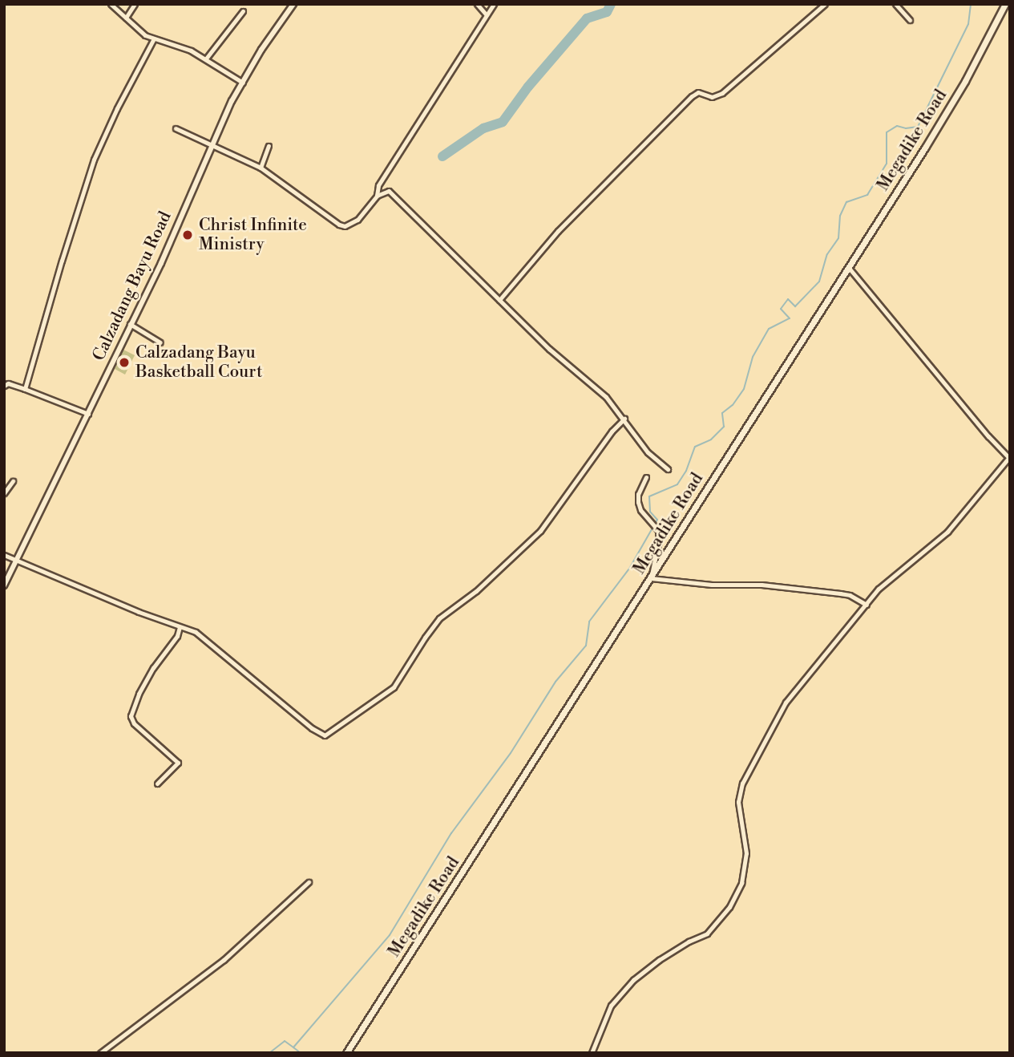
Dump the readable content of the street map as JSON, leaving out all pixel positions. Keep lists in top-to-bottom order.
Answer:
{
  "streets": {
    "main road": ["Megadike Road"],
    "street": ["Calzadang Bayu Road"]
  },
  "places": ["Christ Infinite Ministry", "Calzadang Bayu Basketball Court"]
}
